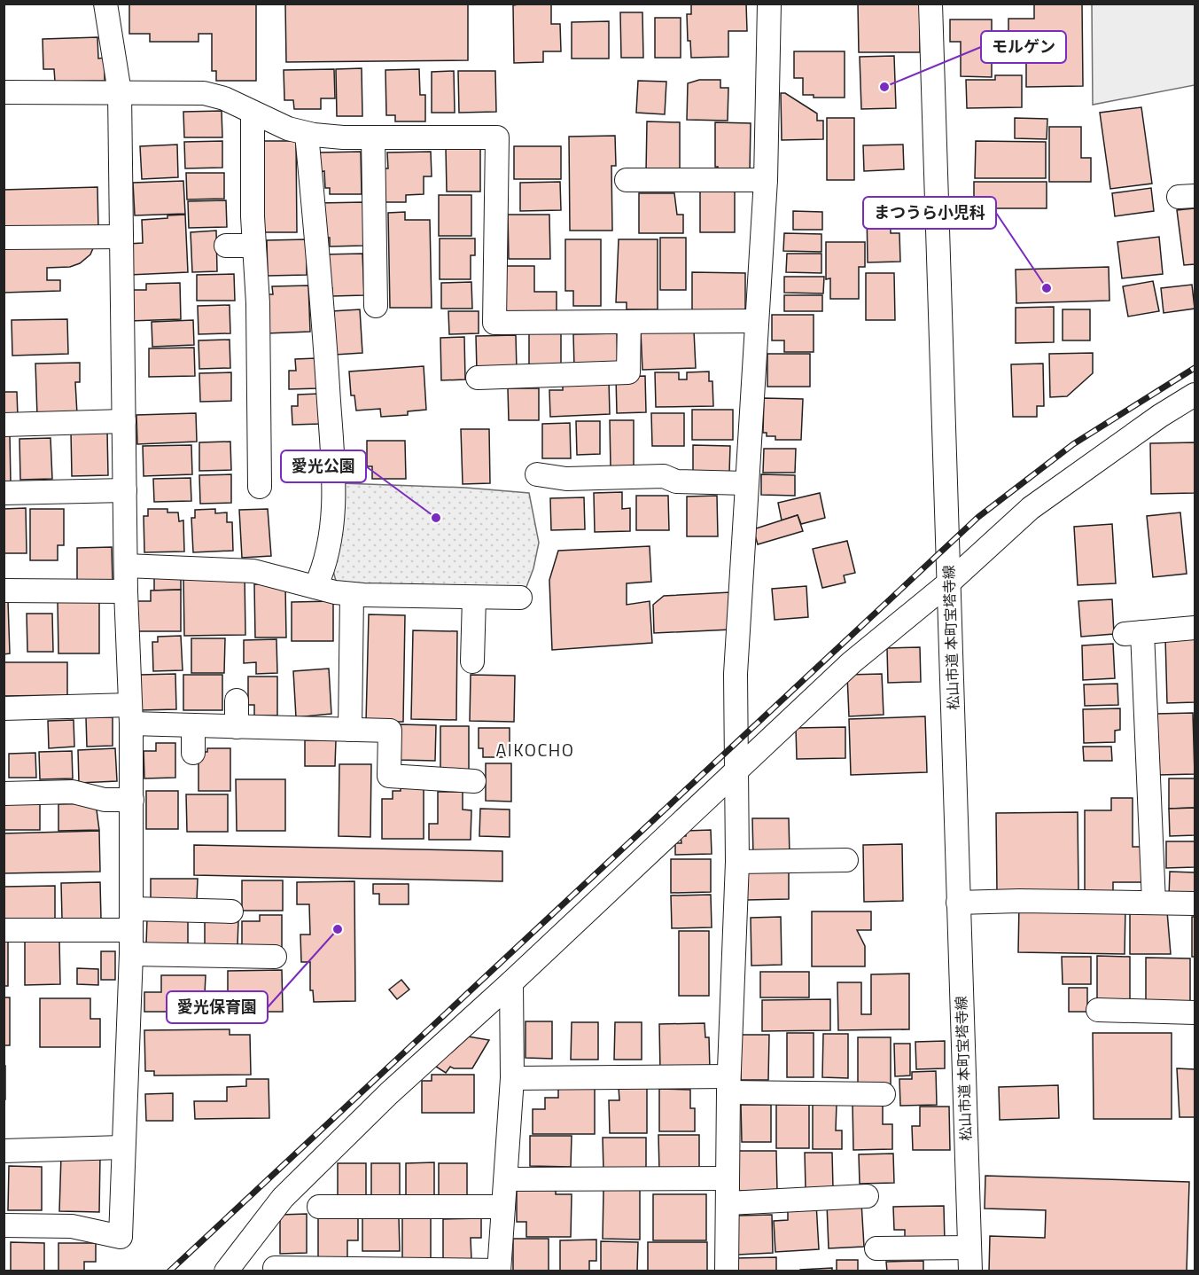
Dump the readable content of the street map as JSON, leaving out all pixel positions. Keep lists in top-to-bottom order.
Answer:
{
  "streets": {
    "street": ["松山市道 本町宝塔寺線"]
  },
  "districts": ["AIKOCHO"],
  "places": [
    "モルゲン",
    "まつうら小児科",
    "愛光公園",
    "愛光保育園"
  ]
}
